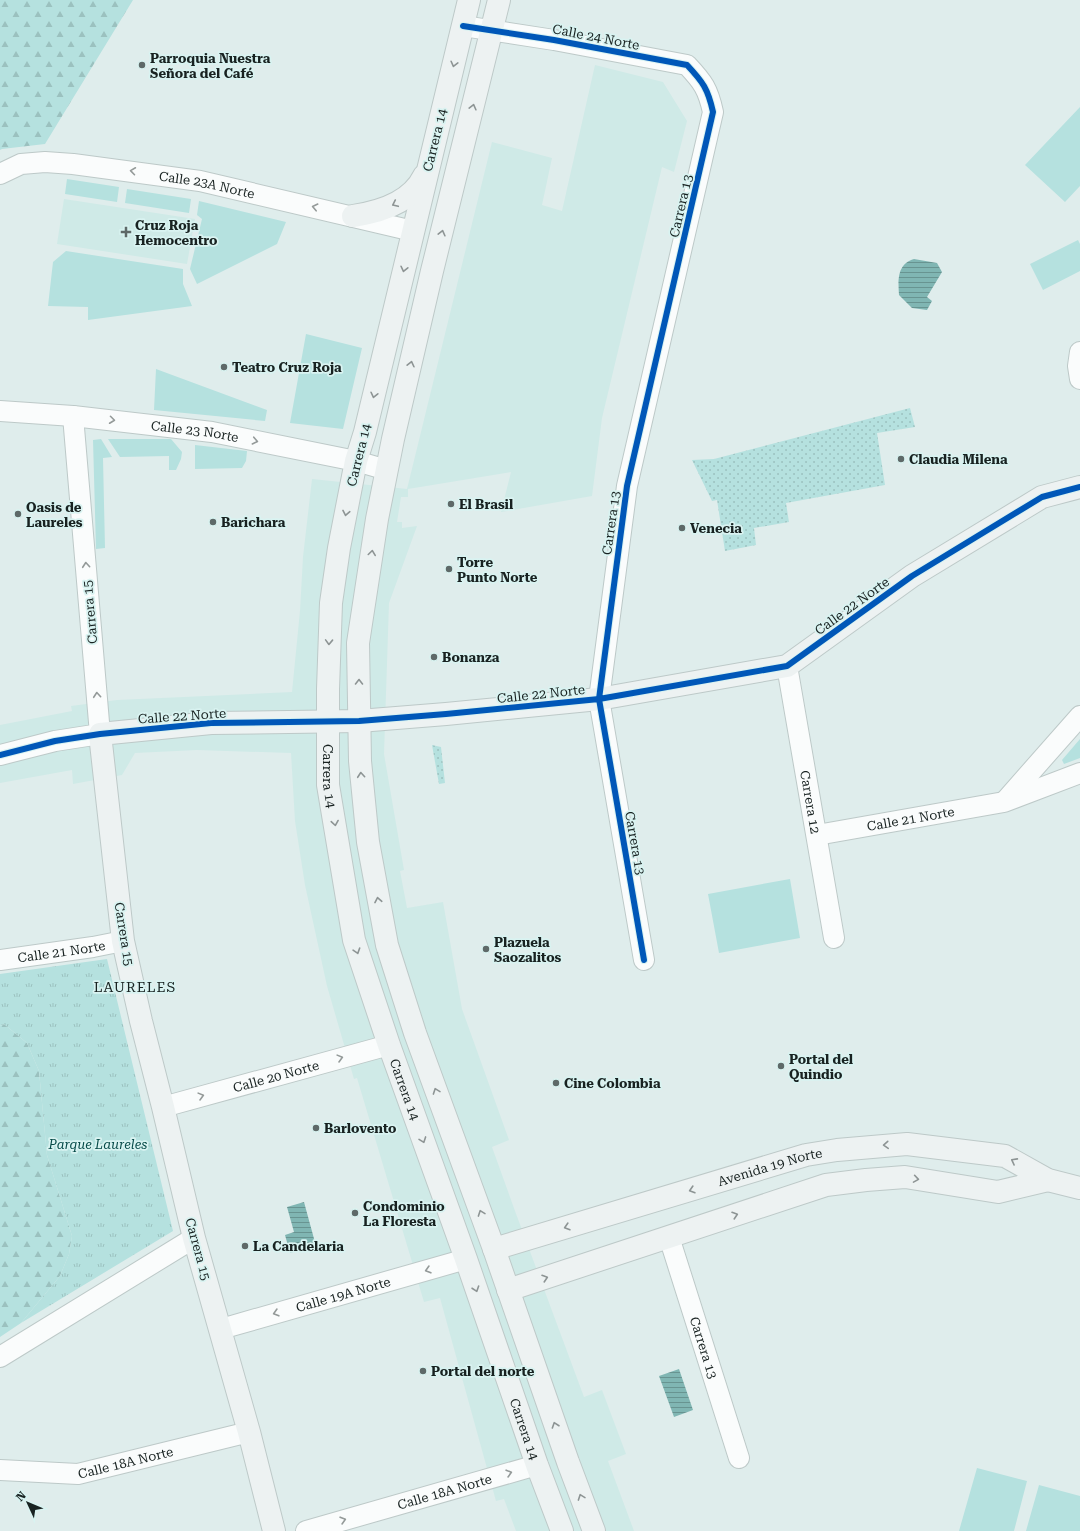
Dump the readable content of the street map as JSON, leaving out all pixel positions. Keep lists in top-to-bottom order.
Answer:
{
  "streets": {
    "main road": [
      "Carrera 14",
      "Calle 22 Norte",
      "Carrera 15",
      "Avenida 19 Norte"
    ],
    "street": [
      "Calle 24 Norte",
      "Calle 23A Norte",
      "Carrera 13",
      "Calle 23 Norte",
      "Carrera 12",
      "Calle 21 Norte",
      "Calle 20 Norte",
      "Calle 19A Norte",
      "Calle 18A Norte"
    ]
  },
  "crossings": [
    ["Calle 24 Norte", "Carrera 14"],
    ["Calle 24 Norte", "Carrera 13"],
    ["Carrera 14", "Calle 23A Norte"],
    ["Carrera 14", "Calle 23 Norte"],
    ["Carrera 14", "Calle 22 Norte"],
    ["Carrera 14", "Calle 20 Norte"],
    ["Carrera 14", "Calle 19A Norte"],
    ["Carrera 14", "Calle 18A Norte"],
    ["Carrera 13", "Calle 22 Norte"],
    ["Carrera 13", "Avenida 19 Norte"],
    ["Calle 23 Norte", "Carrera 15"],
    ["Calle 22 Norte", "Carrera 15"],
    ["Calle 22 Norte", "Carrera 12"],
    ["Carrera 15", "Calle 21 Norte"],
    ["Carrera 15", "Calle 20 Norte"],
    ["Carrera 15", "Calle 19A Norte"],
    ["Carrera 15", "Calle 18A Norte"],
    ["Carrera 12", "Calle 21 Norte"]
  ],
  "one_way": [
    "Calle 23A Norte",
    "Calle 23 Norte",
    "Calle 20 Norte",
    "Calle 19A Norte",
    "Calle 18A Norte"
  ],
  "districts": ["LAURELES"],
  "parks": ["Parque Laureles"],
  "places": {
    "other": [
      "Parroquia Nuestra Señora del Café",
      "Teatro Cruz Roja",
      "Claudia Milena",
      "El Brasil",
      "Oasis de Laureles",
      "Barichara",
      "Venecia",
      "Torre Punto Norte",
      "Bonanza",
      "Plazuela Saozalitos",
      "Portal del Quindio",
      "Cine Colombia",
      "Barlovento",
      "Condominio La Floresta",
      "La Candelaria",
      "Portal del norte"
    ],
    "health": ["Cruz Roja Hemocentro"]
  },
  "north": "top left"
}
